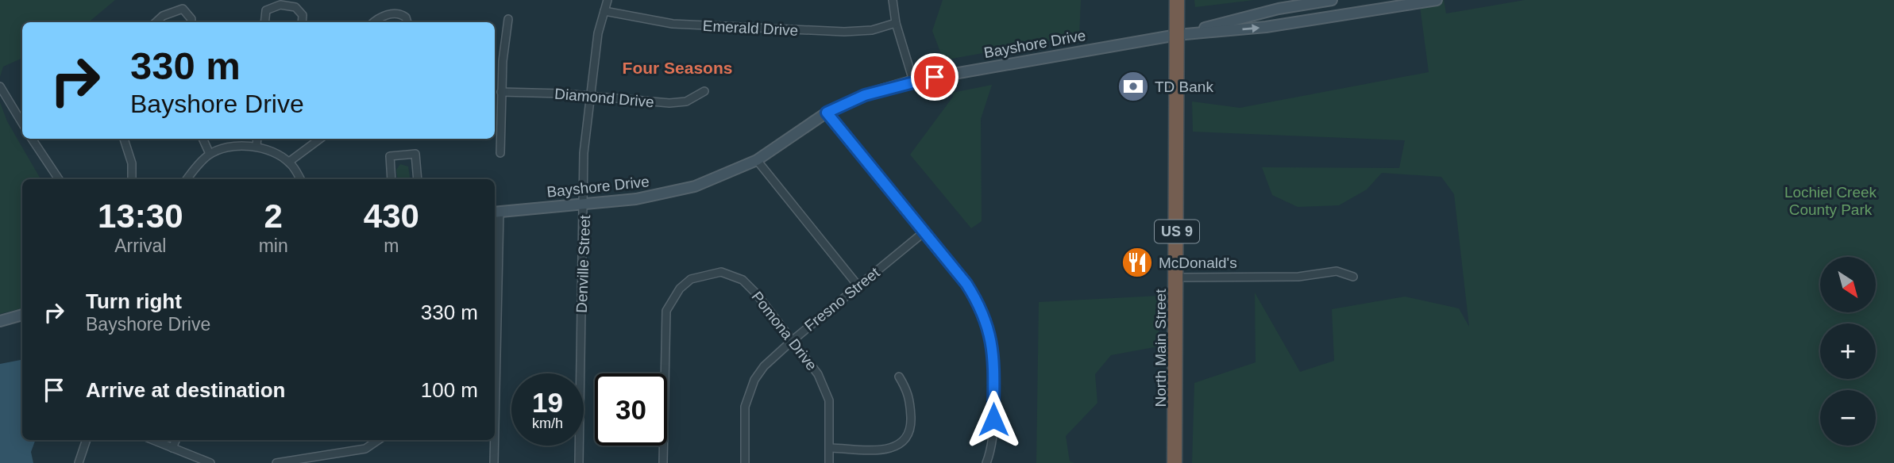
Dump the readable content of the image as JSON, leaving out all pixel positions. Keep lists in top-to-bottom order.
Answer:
{
  "streets": {
    "highway": ["US 9", "North Main Street"],
    "street": [
      "Emerald Drive",
      "Bayshore Drive",
      "Diamond Drive",
      "Denville Street",
      "Fresno Street",
      "Pomona Drive"
    ]
  },
  "crossings": [
    ["Emerald Drive", "Denville Street"],
    ["Bayshore Drive", "Denville Street"],
    ["Bayshore Drive", "North Main Street"],
    ["Diamond Drive", "Denville Street"],
    ["Fresno Street", "Pomona Drive"]
  ],
  "districts": ["Four Seasons"],
  "parks": ["Lochiel Creek County Park"],
  "places": {
    "bank": ["TD Bank"],
    "restaurant": ["McDonald's"]
  },
  "north": "bottom right",
  "page": {
    "turn": ["330 m", "Bayshore Drive"],
    "eta": [
      "13:30",
      "Arrival",
      "2",
      "min",
      "430",
      "m"
    ],
    "map_buttons": ["+", "−"],
    "list": [
      {
        "name": "Turn right",
        "note": "Bayshore Drive",
        "value": "330 m"
      },
      {
        "name": "Arrive at destination",
        "value": "100 m"
      }
    ],
    "speed": "19 km/h",
    "limit": "30"
  }
}
